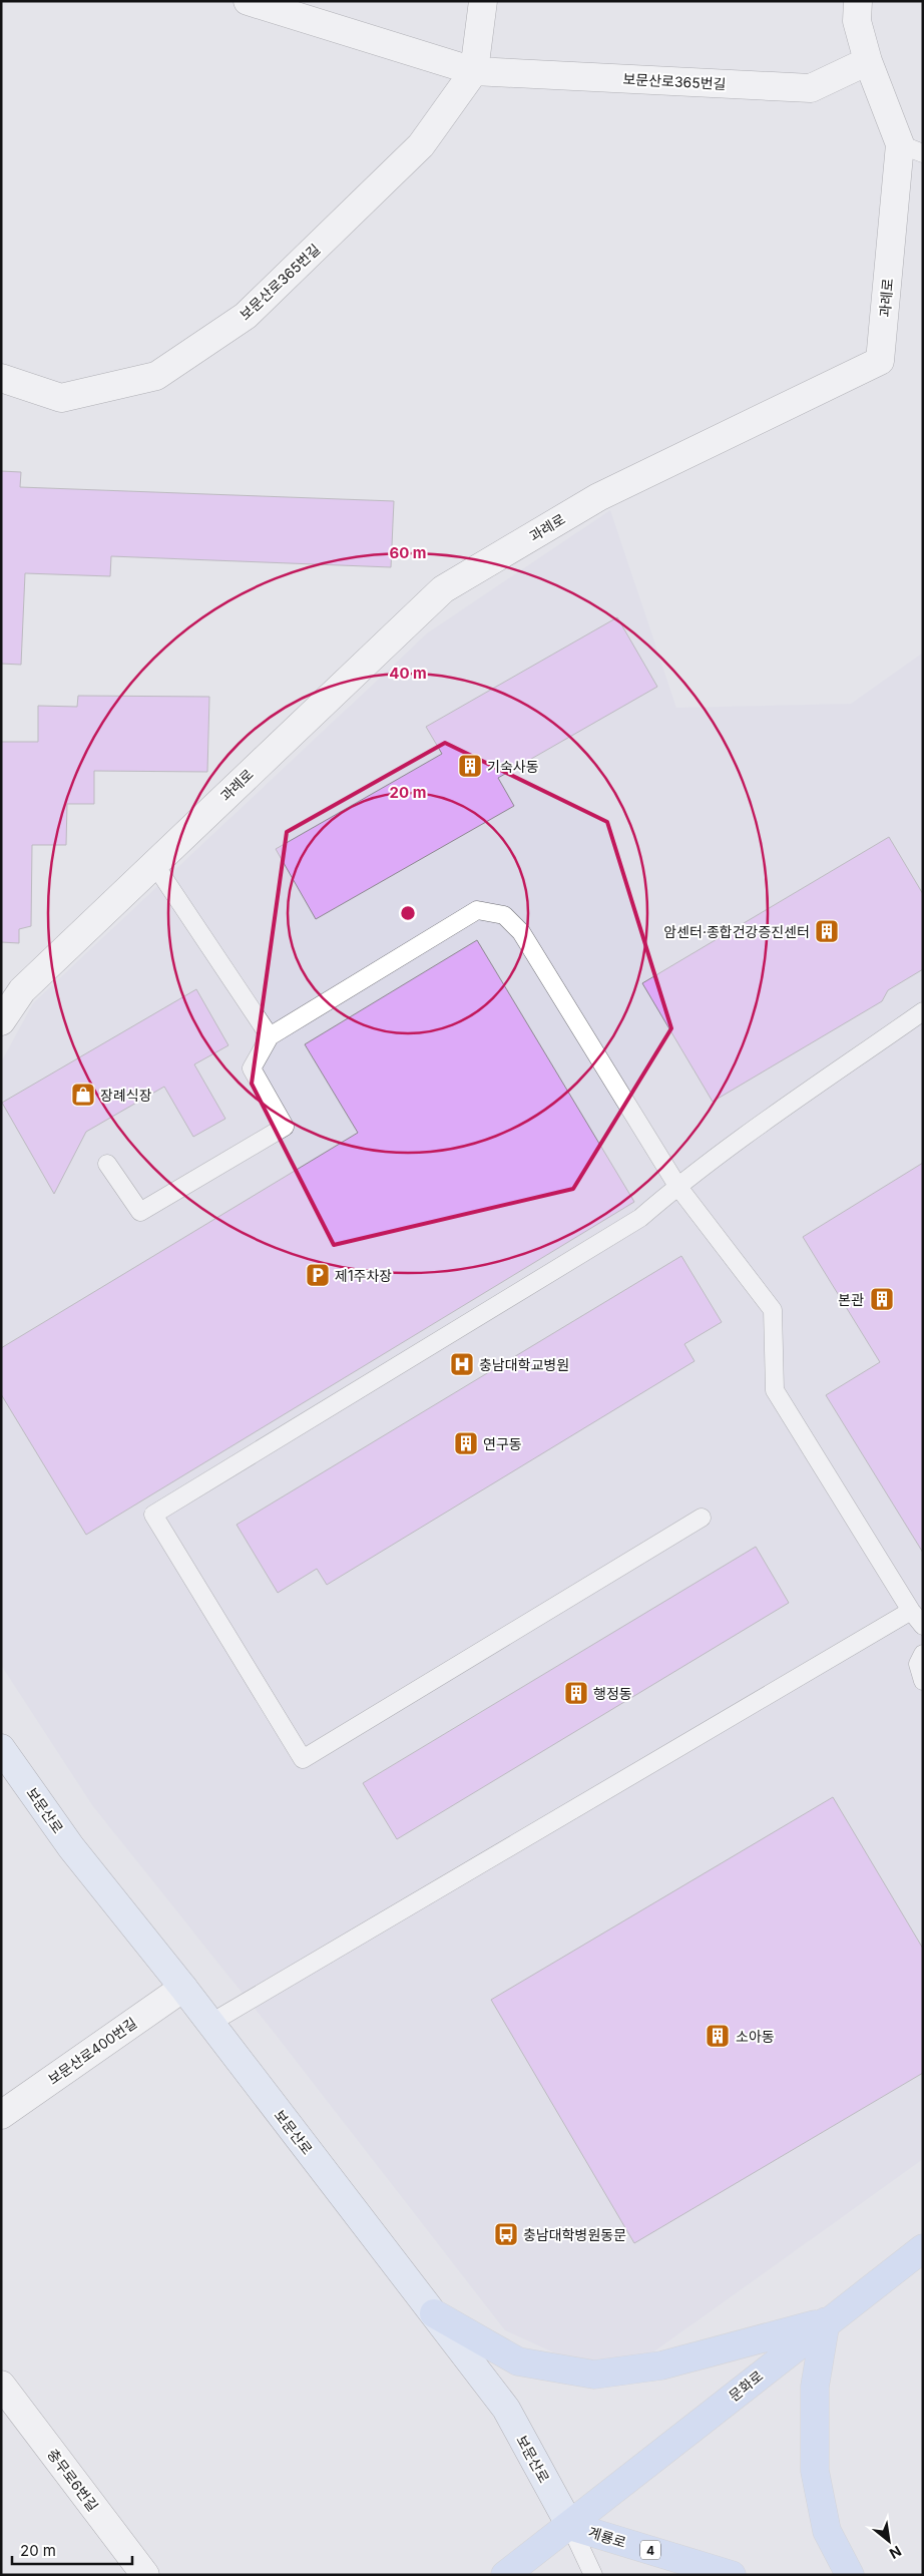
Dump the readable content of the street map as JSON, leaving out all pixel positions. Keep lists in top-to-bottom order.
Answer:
{
  "streets": {
    "main road": [
      "보문산로",
      "문화로",
      "계룡로",
      "4"
    ],
    "street": [
      "보문산로365번길",
      "과례로",
      "보문산로400번길",
      "충무로6번길"
    ]
  },
  "crossings": [
    ["보문산로365번길", "과례로"],
    ["보문산로", "보문산로400번길"],
    ["보문산로", "문화로"],
    ["보문산로", "계룡로"],
    ["문화로", "계룡로"]
  ],
  "places": {
    "building": [
      "기숙사동",
      "암센터·종합건강증진센터",
      "본관",
      "연구동",
      "행정동",
      "소아동"
    ],
    "shop": ["장례식장"],
    "parking": ["제1주차장"],
    "hospital": ["충남대학교병원"],
    "bus stop": ["충남대학병원동문"]
  },
  "scale_bar": "20 m",
  "north": "bottom right",
  "rings": ["60 m", "40 m", "20 m"]
}
